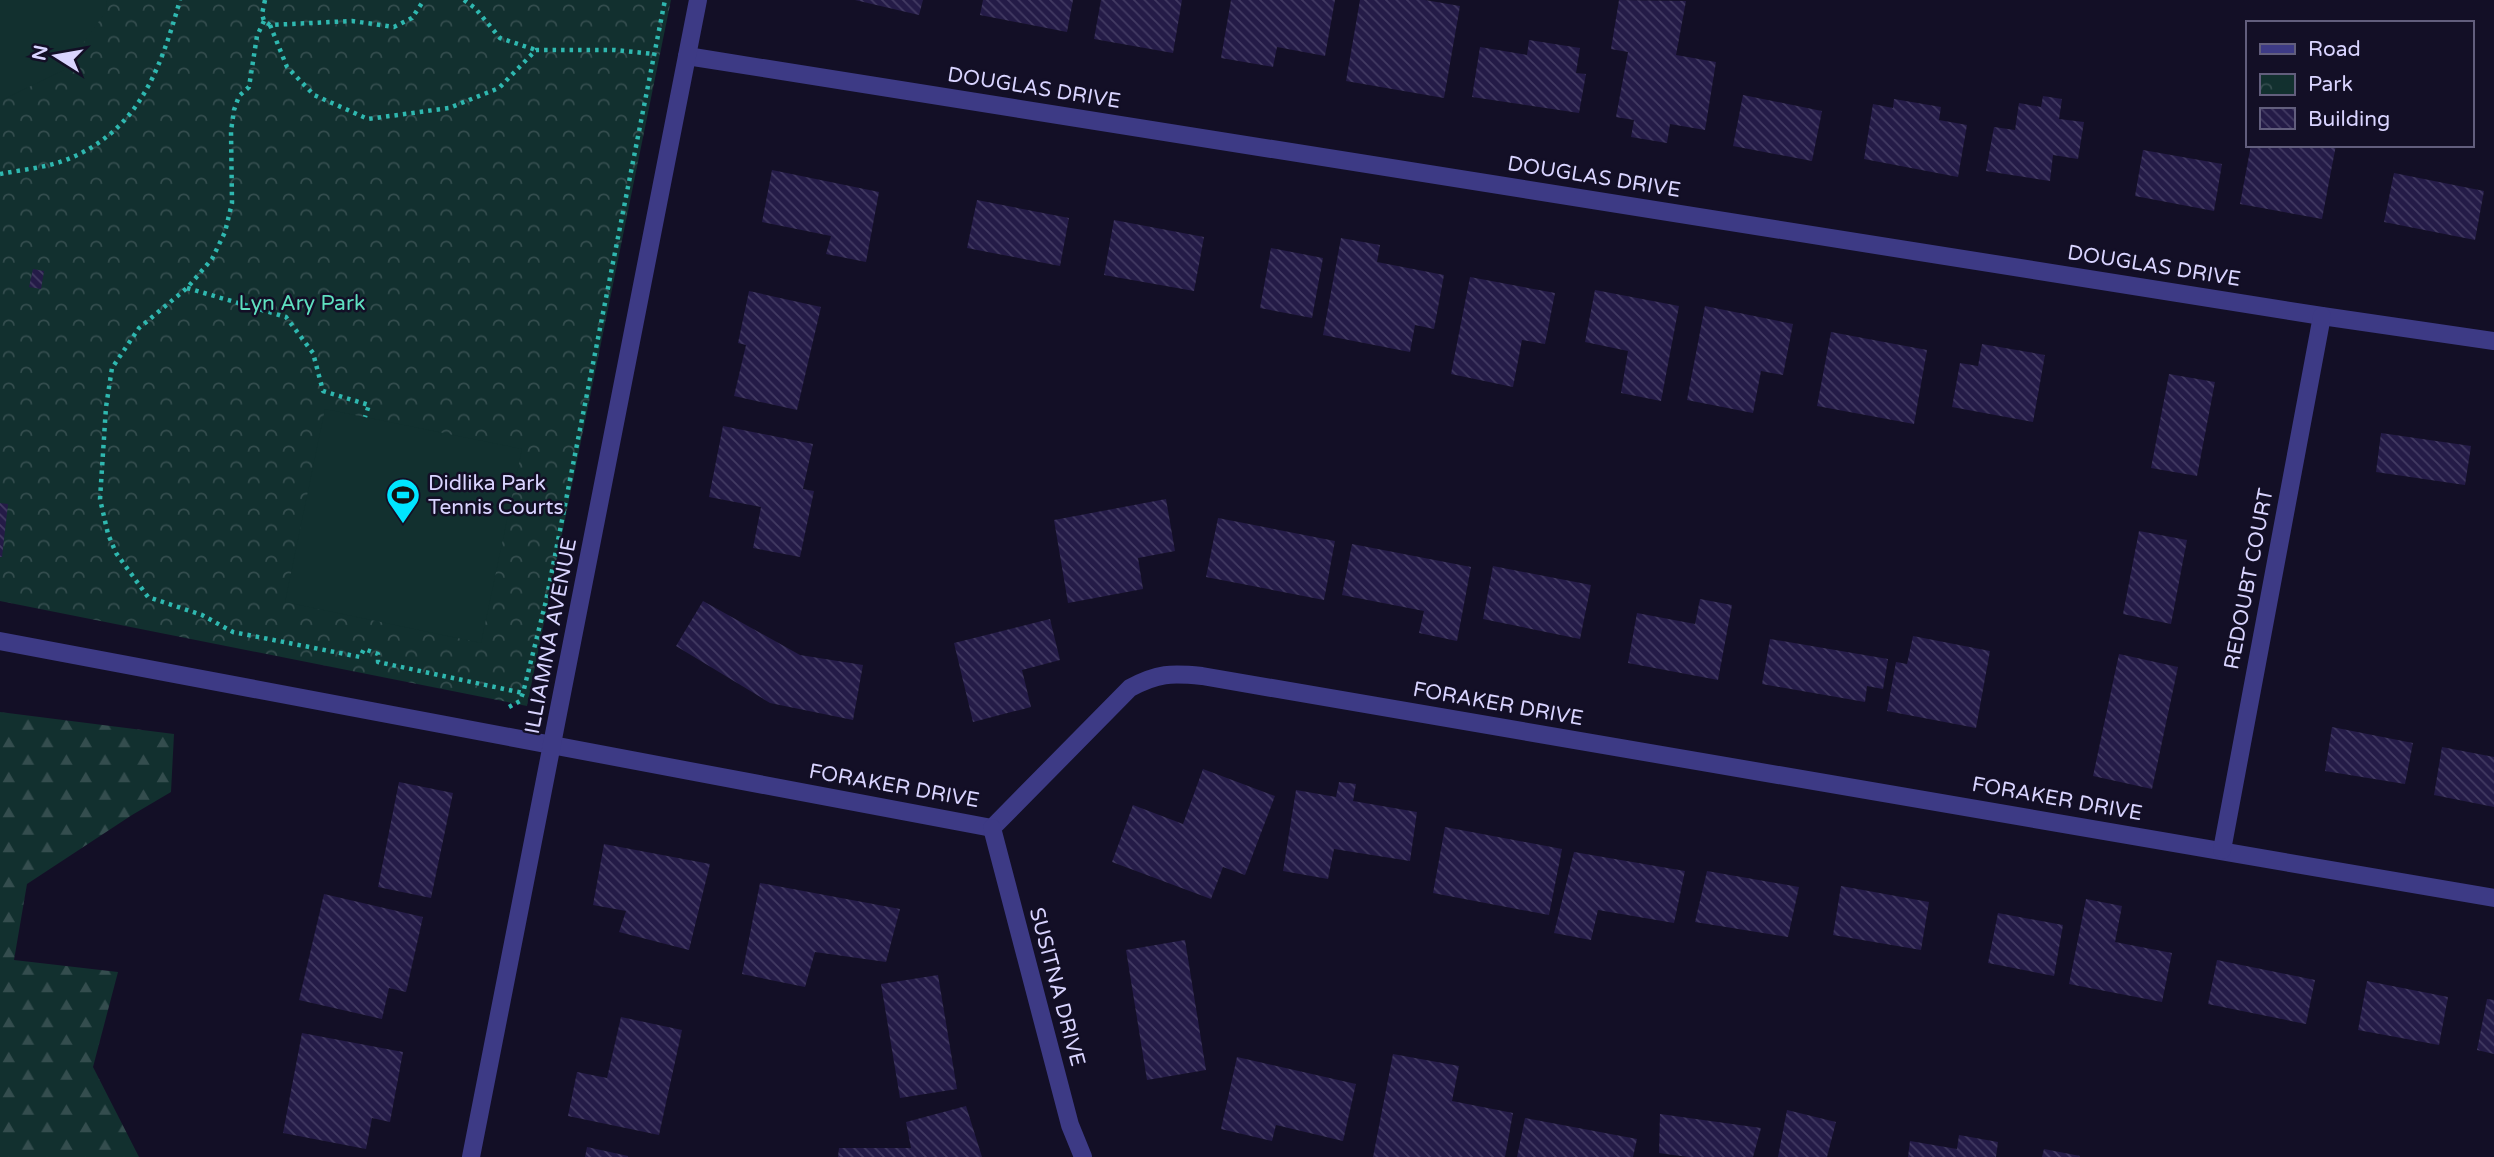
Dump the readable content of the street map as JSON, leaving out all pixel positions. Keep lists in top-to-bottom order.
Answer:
{
  "streets": {
    "street": [
      "DOUGLAS DRIVE",
      "REDOUBT COURT",
      "ILLIAMNA AVENUE",
      "FORAKER DRIVE",
      "SUSITNA DRIVE"
    ]
  },
  "crossings": [
    ["DOUGLAS DRIVE", "REDOUBT COURT"],
    ["DOUGLAS DRIVE", "ILLIAMNA AVENUE"],
    ["REDOUBT COURT", "FORAKER DRIVE"],
    ["ILLIAMNA AVENUE", "FORAKER DRIVE"],
    ["FORAKER DRIVE", "SUSITNA DRIVE"]
  ],
  "parks": ["Lyn Ary Park"],
  "places": {
    "sports": ["Didlika Park Tennis Courts"]
  },
  "legend": ["Road", "Park", "Building"],
  "north": "left"
}
